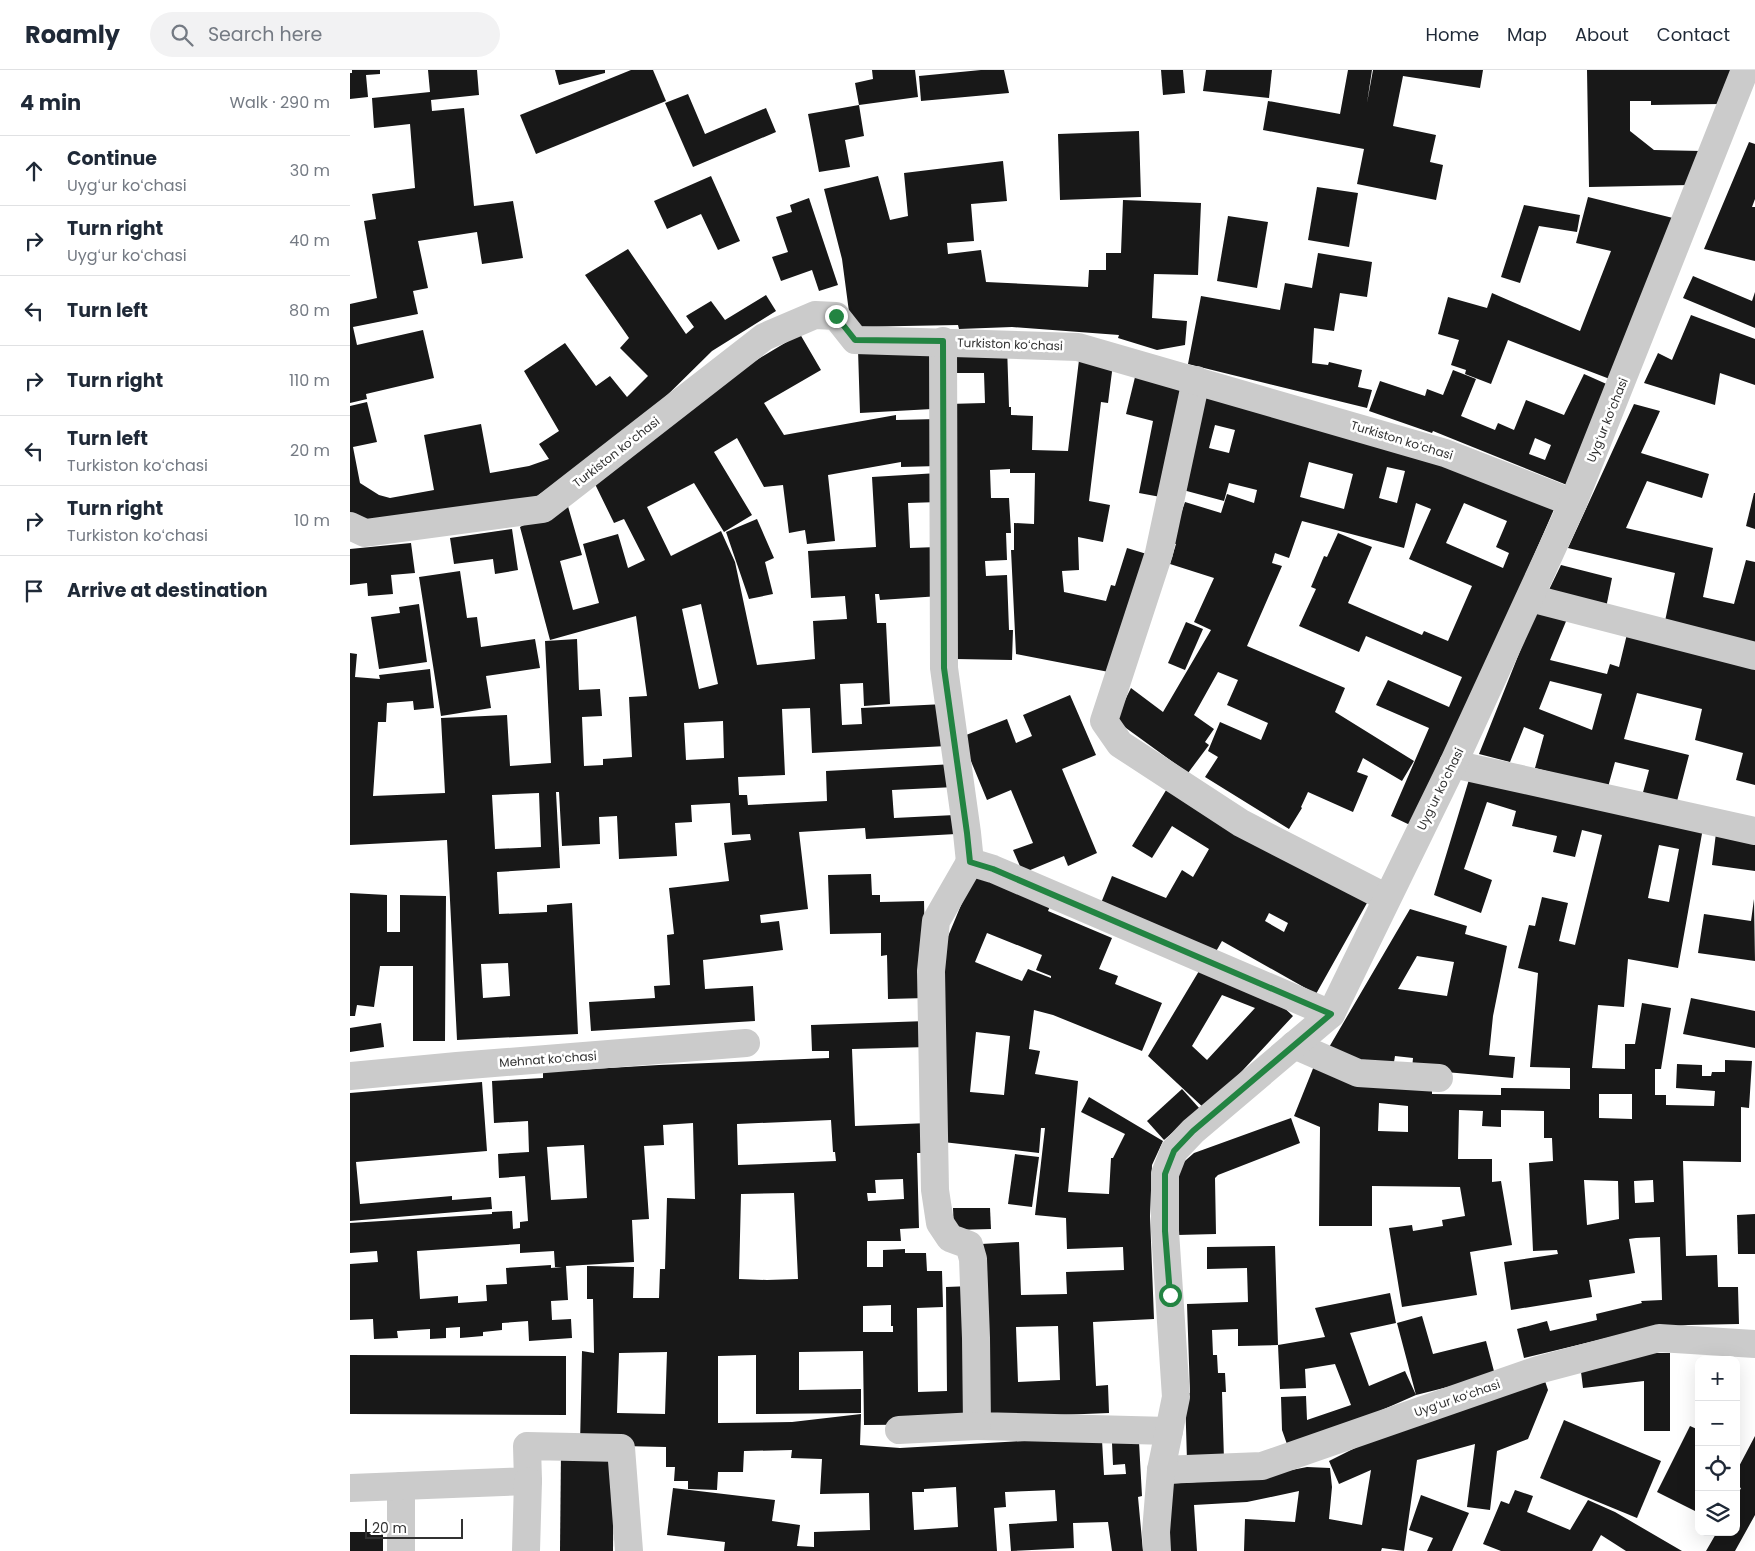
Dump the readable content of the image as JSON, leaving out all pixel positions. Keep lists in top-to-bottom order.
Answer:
{
  "streets": {
    "street": ["Turkiston koʻchasi", "Uygʻur koʻchasi", "Mehnat koʻchasi"]
  },
  "crossings": [
    ["Turkiston koʻchasi", "Uygʻur koʻchasi"]
  ],
  "scale_bar": "20 m",
  "page": {
    "header": "Roamly",
    "search": "Search here",
    "nav": [
      "Home",
      "Map",
      "About",
      "Contact"
    ],
    "heading": ["4 min", "Walk · 290 m"],
    "list": [
      ["Continue", "Uygʻur koʻchasi", "30 m"],
      ["Turn right", "Uygʻur koʻchasi", "40 m"],
      ["Turn left", "80 m"],
      ["Turn right", "110 m"],
      ["Turn left", "Turkiston koʻchasi", "20 m"],
      ["Turn right", "Turkiston koʻchasi", "10 m"],
      "Arrive at destination"
    ],
    "map_buttons": ["+", "−"],
    "scale": "20 m"
  }
}
